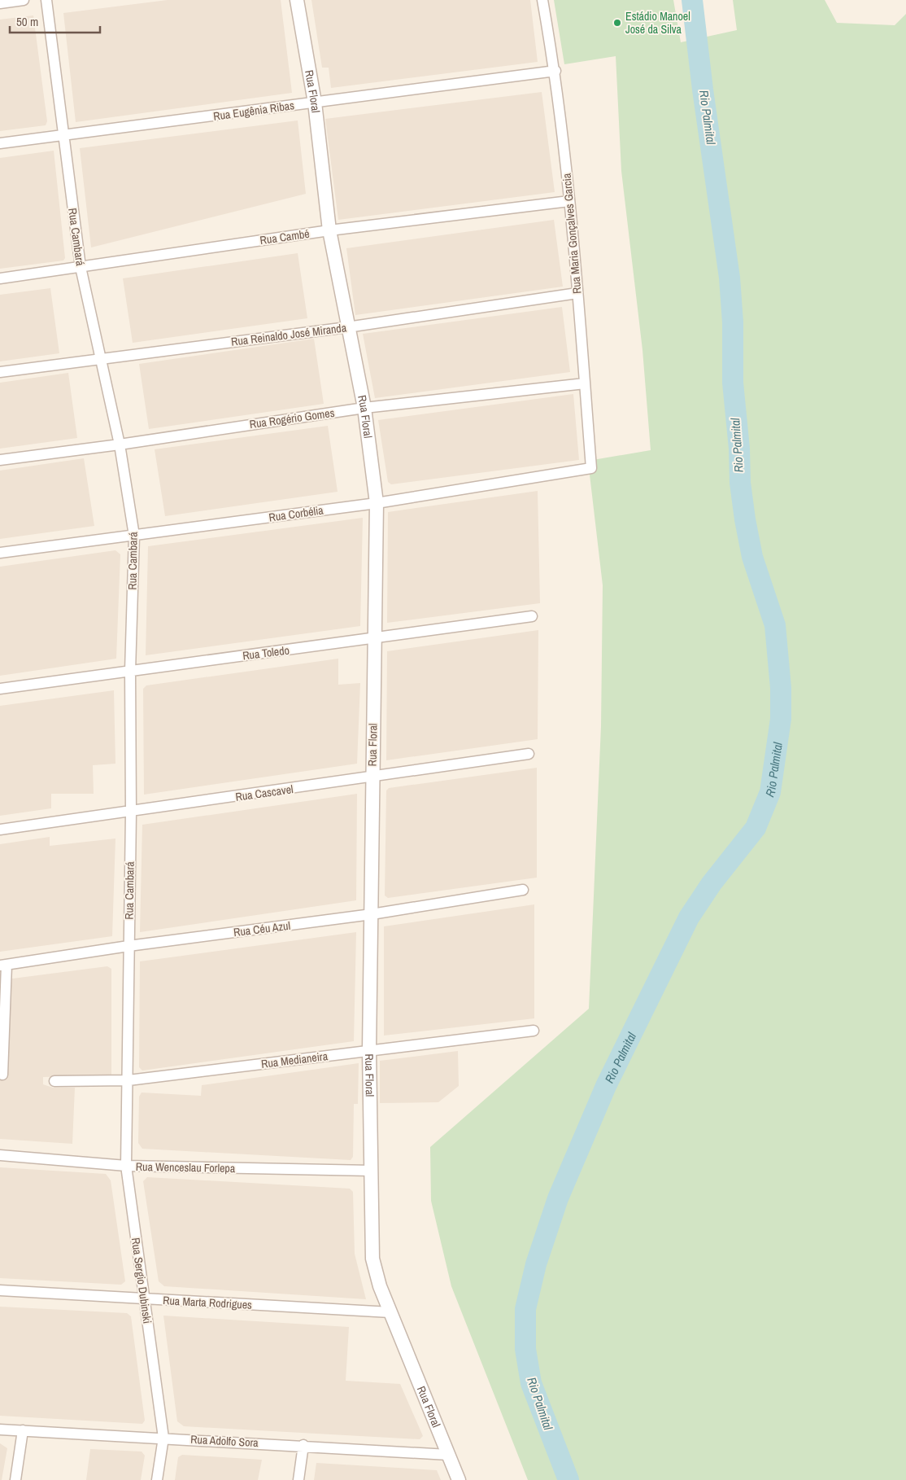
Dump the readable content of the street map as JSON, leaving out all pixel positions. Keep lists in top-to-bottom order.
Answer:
{
  "streets": {
    "street": [
      "Rua Floral",
      "Rua Eugênia Ribas",
      "Rua Maria Gonçalves Garcia",
      "Rua Cambará",
      "Rua Cambé",
      "Rua Reinaldo José Miranda",
      "Rua Rogério Gomes",
      "Rua Corbélia",
      "Rua Toledo",
      "Rua Cascavel",
      "Rua Céu Azul",
      "Rua Medianeira",
      "Rua Wenceslau Forlepa",
      "Rua Sergio Dubinski",
      "Rua Marta Rodrigues",
      "Rua Adolfo Sora"
    ]
  },
  "crossings": [
    ["Rua Floral", "Rua Eugênia Ribas"],
    ["Rua Floral", "Rua Cambé"],
    ["Rua Floral", "Rua Reinaldo José Miranda"],
    ["Rua Floral", "Rua Rogério Gomes"],
    ["Rua Floral", "Rua Corbélia"],
    ["Rua Floral", "Rua Toledo"],
    ["Rua Floral", "Rua Cascavel"],
    ["Rua Floral", "Rua Céu Azul"],
    ["Rua Floral", "Rua Medianeira"],
    ["Rua Floral", "Rua Wenceslau Forlepa"],
    ["Rua Floral", "Rua Marta Rodrigues"],
    ["Rua Floral", "Rua Adolfo Sora"],
    ["Rua Eugênia Ribas", "Rua Maria Gonçalves Garcia"],
    ["Rua Eugênia Ribas", "Rua Cambará"],
    ["Rua Maria Gonçalves Garcia", "Rua Cambé"],
    ["Rua Maria Gonçalves Garcia", "Rua Reinaldo José Miranda"],
    ["Rua Maria Gonçalves Garcia", "Rua Rogério Gomes"],
    ["Rua Maria Gonçalves Garcia", "Rua Corbélia"],
    ["Rua Cambará", "Rua Cambé"],
    ["Rua Cambará", "Rua Reinaldo José Miranda"],
    ["Rua Cambará", "Rua Rogério Gomes"],
    ["Rua Cambará", "Rua Corbélia"],
    ["Rua Cambará", "Rua Toledo"],
    ["Rua Cambará", "Rua Cascavel"],
    ["Rua Cambará", "Rua Céu Azul"],
    ["Rua Cambará", "Rua Medianeira"],
    ["Rua Cambará", "Rua Sergio Dubinski"],
    ["Rua Medianeira", "Rua Sergio Dubinski"],
    ["Rua Wenceslau Forlepa", "Rua Sergio Dubinski"],
    ["Rua Sergio Dubinski", "Rua Marta Rodrigues"],
    ["Rua Sergio Dubinski", "Rua Adolfo Sora"]
  ],
  "water": ["Rio Palmital"],
  "places": ["Estádio Manoel José da Silva"],
  "scale_bar": "50 m"
}
